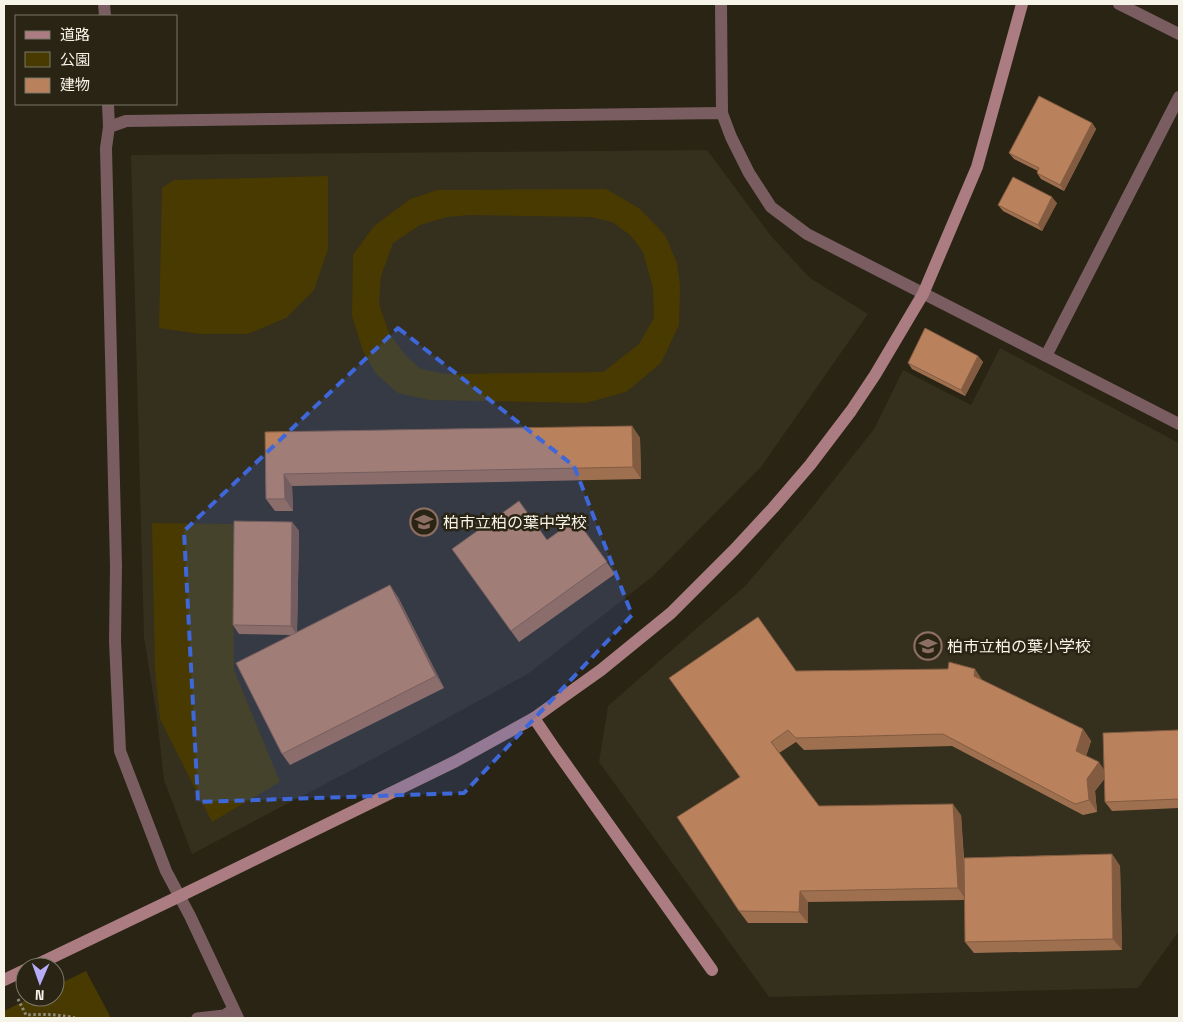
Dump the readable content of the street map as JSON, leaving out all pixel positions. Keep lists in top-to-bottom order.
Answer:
{
  "places": {
    "school or university": ["柏市立柏の葉中学校", "柏市立柏の葉小学校"]
  },
  "legend": ["道路", "公園", "建物"],
  "north": "bottom"
}
